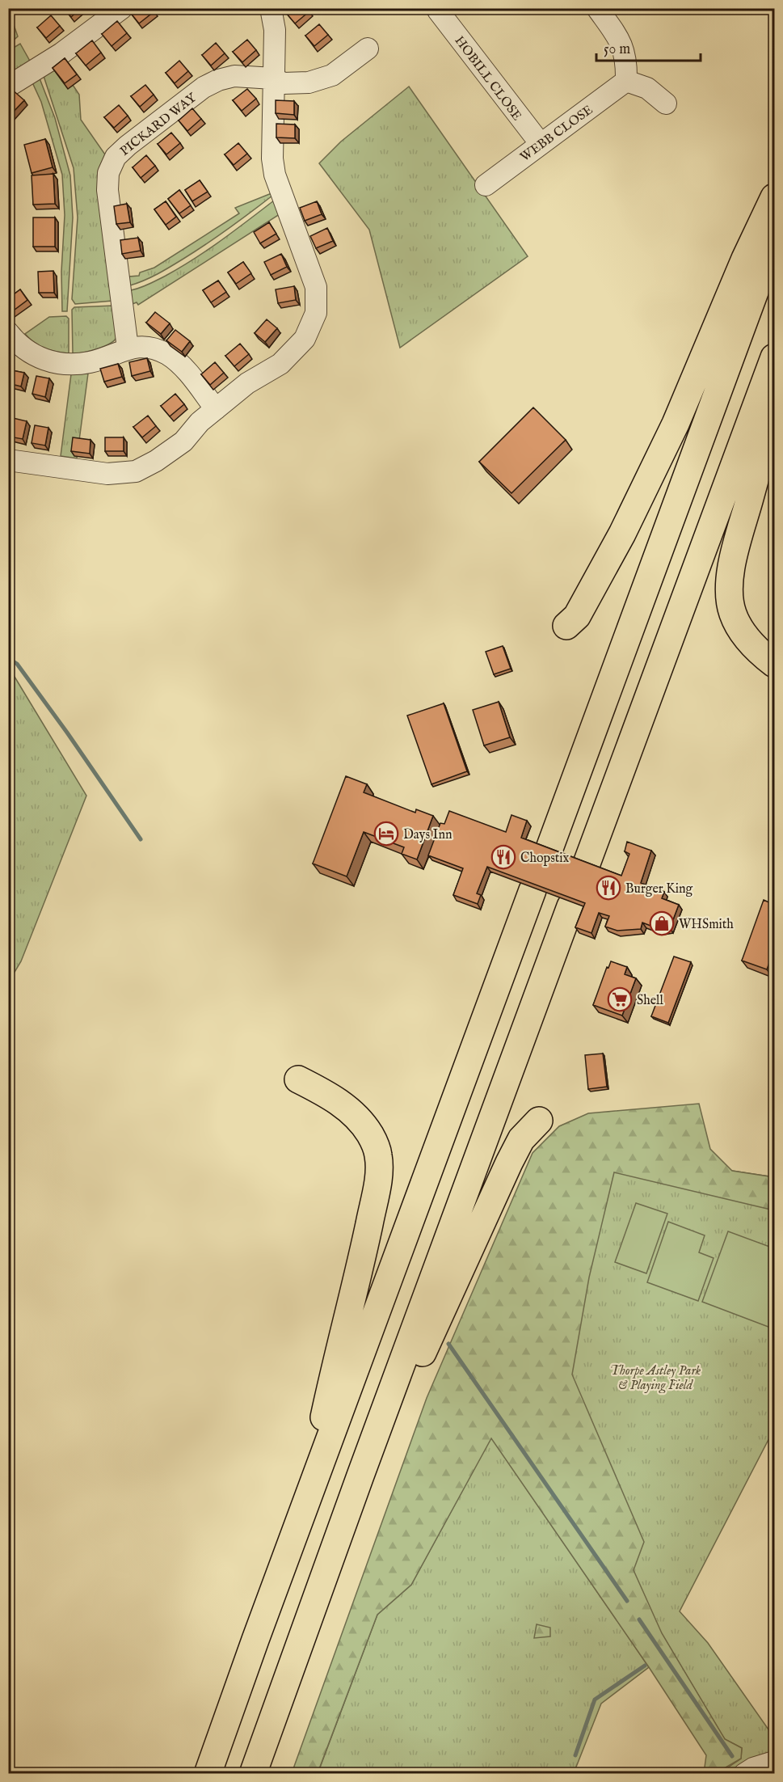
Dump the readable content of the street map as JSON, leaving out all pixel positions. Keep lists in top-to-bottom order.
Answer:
{
  "streets": {
    "street": ["HOBILL CLOSE", "PICKARD WAY", "WEBB CLOSE"]
  },
  "crossings": [
    ["HOBILL CLOSE", "WEBB CLOSE"]
  ],
  "parks": ["Thorpe Astley Park & Playing Field"],
  "places": {
    "hotel": ["Days Inn"],
    "restaurant": ["Chopstix", "Burger King"],
    "shop": ["WHSmith"],
    "supermarket": ["Shell"]
  },
  "scale_bar": "50 m"
}
